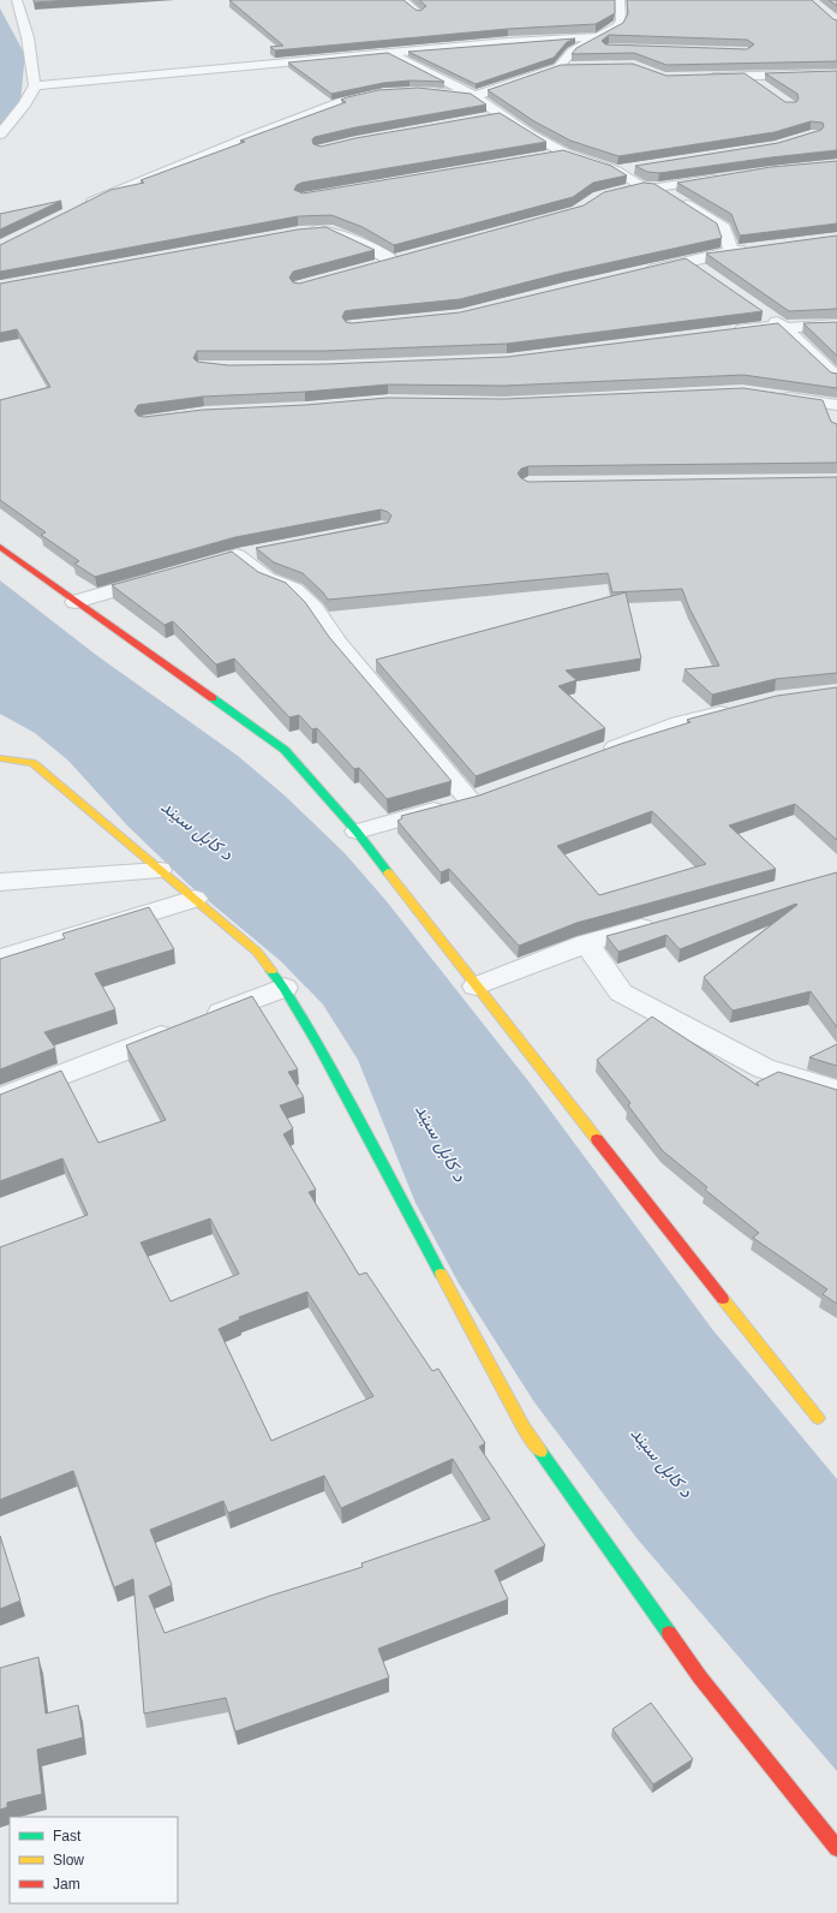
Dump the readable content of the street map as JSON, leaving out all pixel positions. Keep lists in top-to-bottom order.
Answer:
{
  "water": ["د کابل سيند"],
  "legend": ["Fast", "Slow", "Jam"]
}
